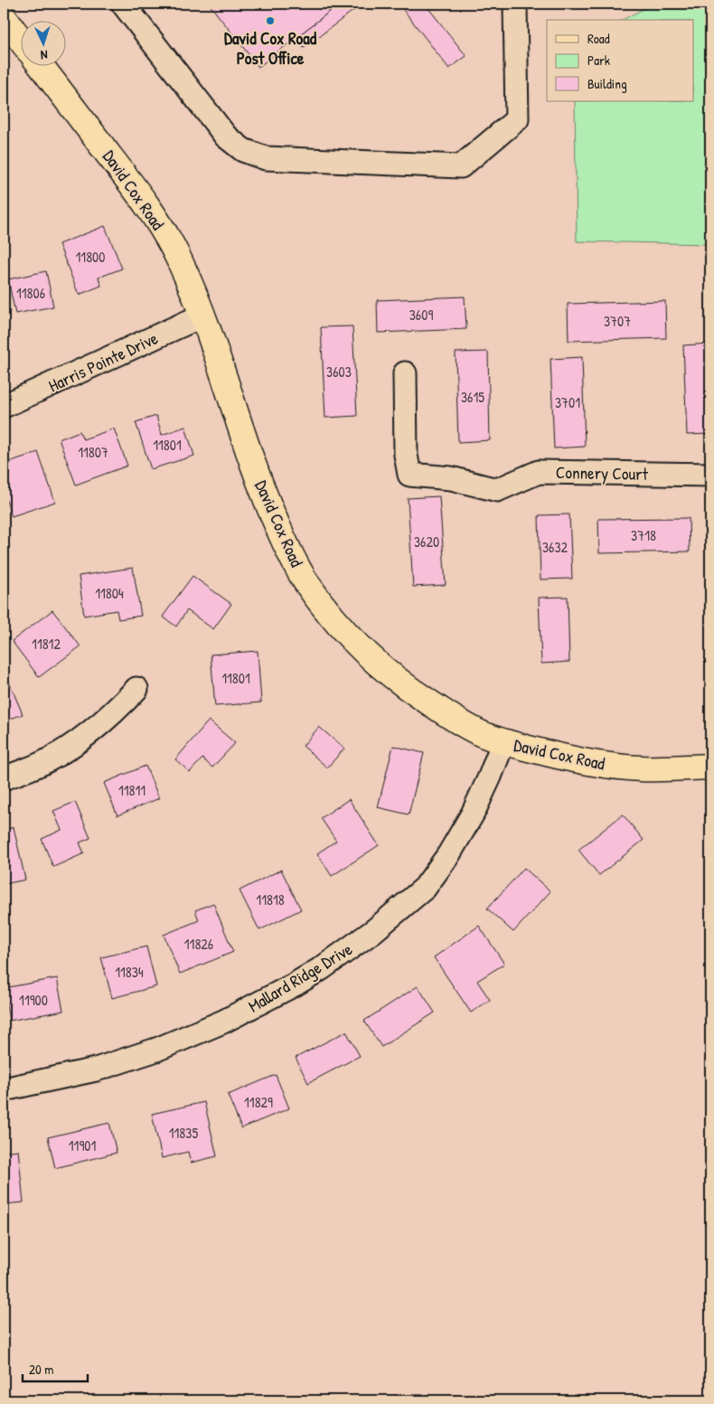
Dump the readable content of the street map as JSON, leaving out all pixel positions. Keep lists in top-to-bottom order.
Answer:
{
  "streets": {
    "main road": ["David Cox Road"],
    "street": ["Harris Pointe Drive", "Connery Court", "Mallard Ridge Drive"]
  },
  "crossings": [
    ["David Cox Road", "Harris Pointe Drive"],
    ["David Cox Road", "Mallard Ridge Drive"]
  ],
  "places": ["David Cox Road Post Office"],
  "house_numbers": [
    "11800",
    "11806",
    "3609",
    "3707",
    "3603",
    "3615",
    "3701",
    "11801",
    "11807",
    "3718",
    "3620",
    "3632",
    "11804",
    "11812",
    "11801",
    "11811",
    "11818",
    "11826",
    "11834",
    "11900",
    "11829",
    "11835",
    "11901"
  ],
  "legend": ["Road", "Park", "Building"],
  "scale_bar": "20 m",
  "north": "bottom"
}
